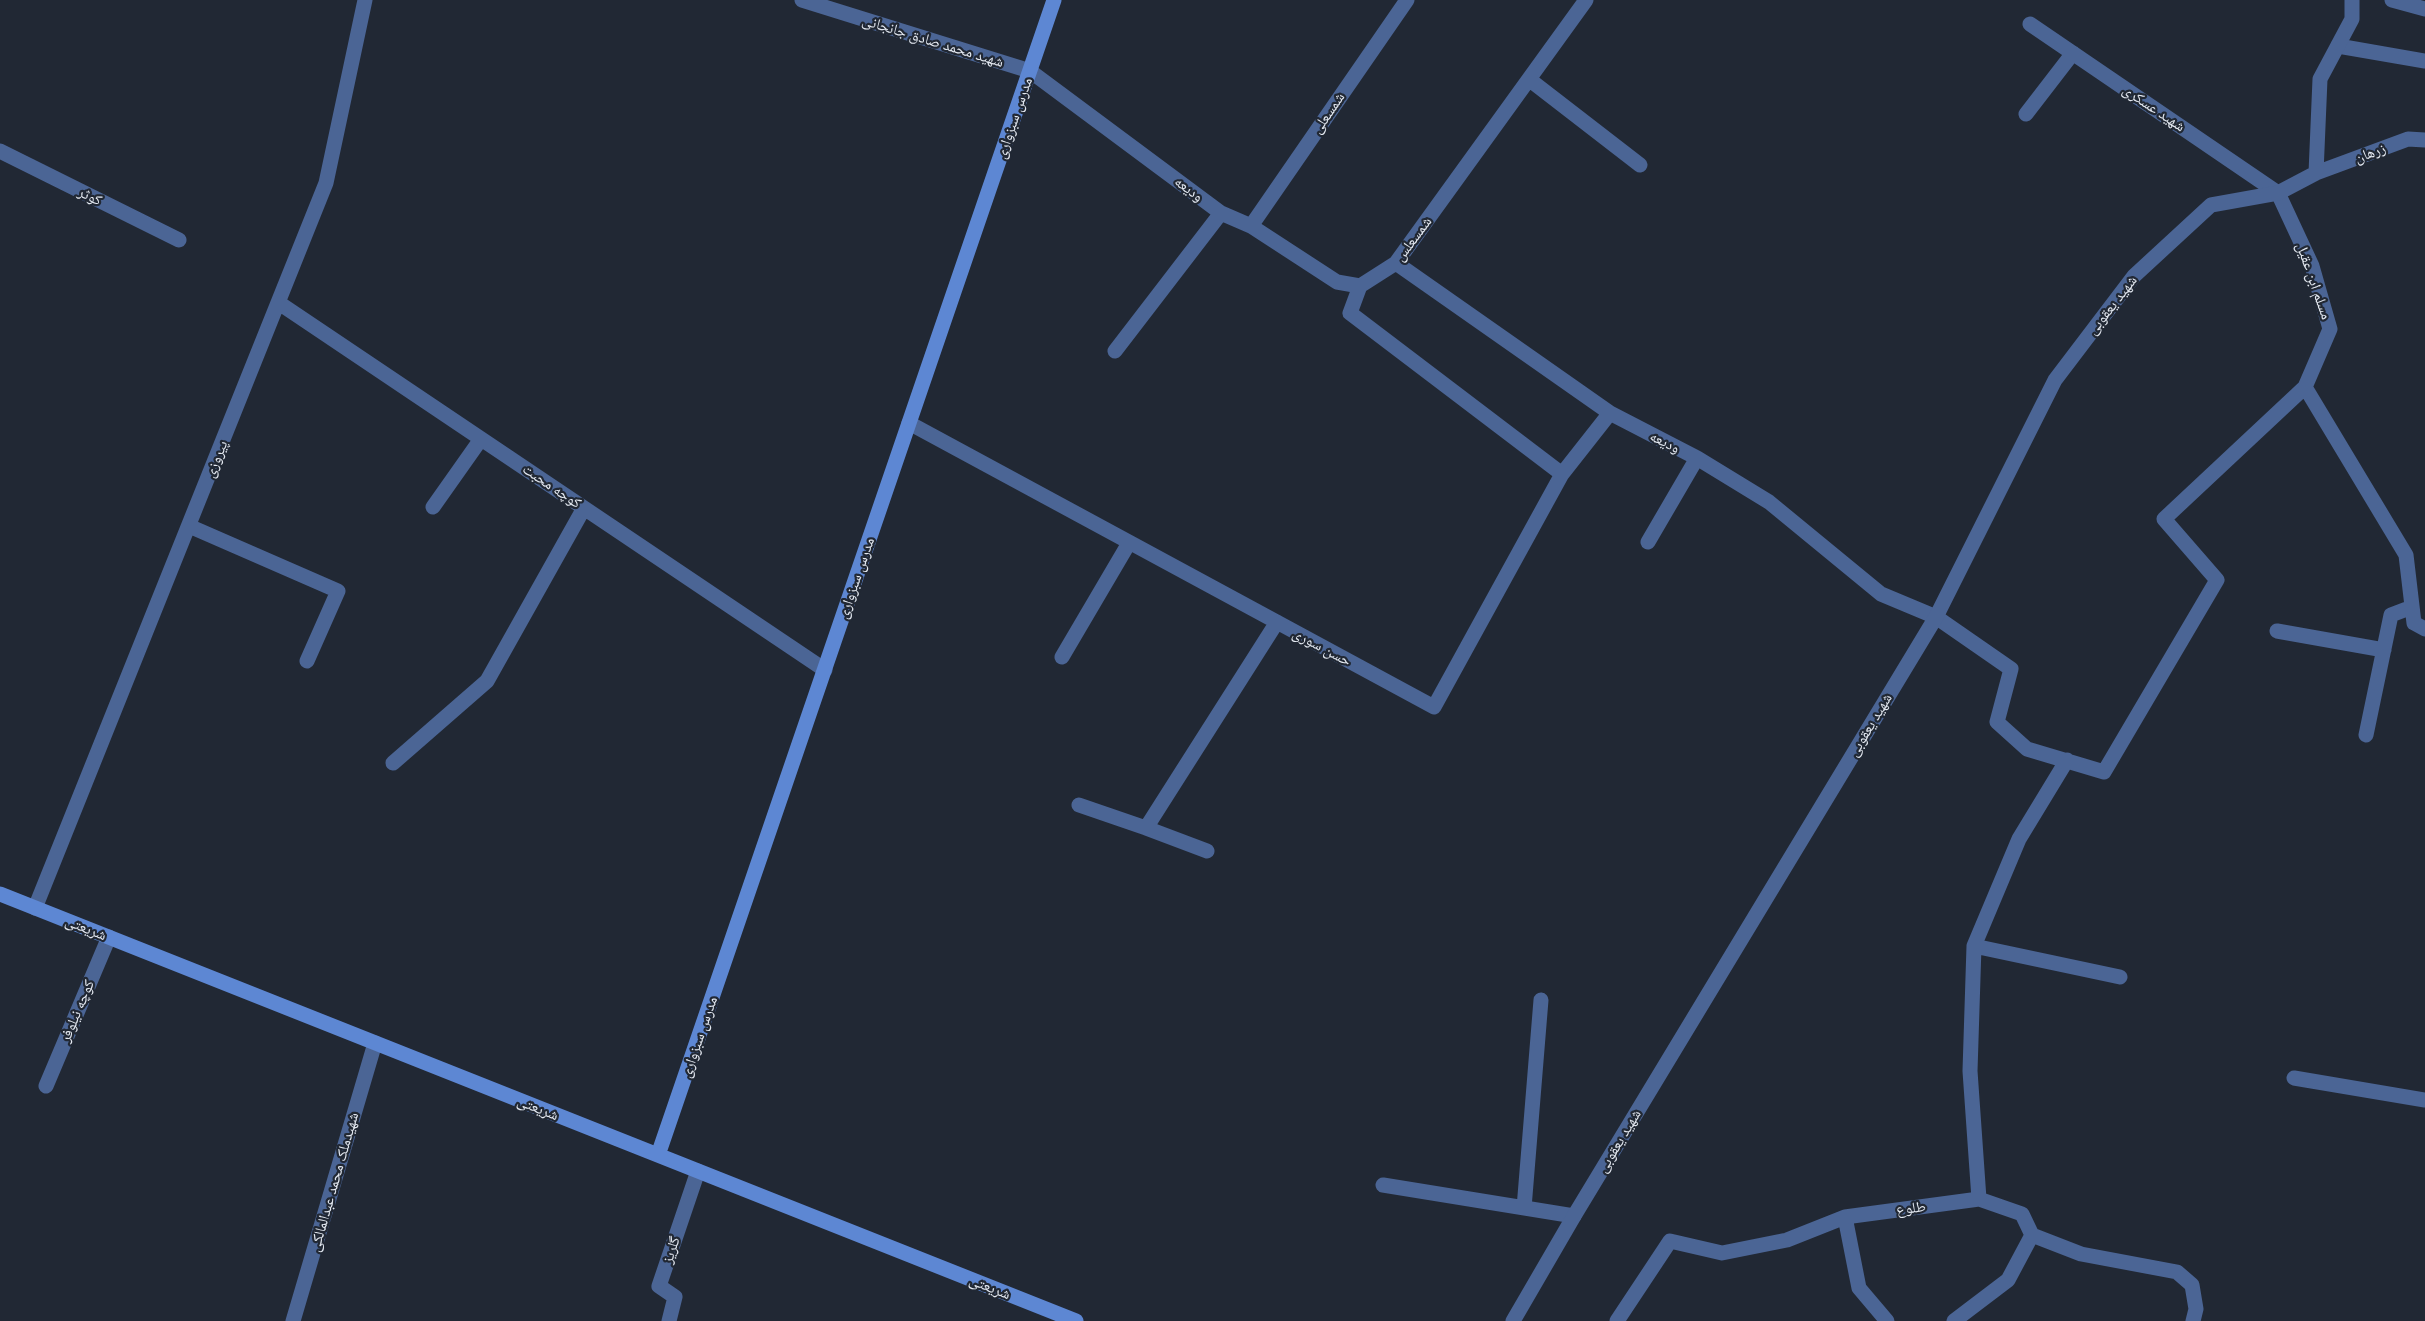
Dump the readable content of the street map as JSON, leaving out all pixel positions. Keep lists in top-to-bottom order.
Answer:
{
  "streets": {
    "main road": ["مدرس سبزواری", "شریعتی"],
    "street": [
      "شهید محمد صادق جانجانی",
      "شهید عسکری",
      "شمسعلی",
      "زرهان",
      "ودیعه",
      "کوثر",
      "شمسعلس",
      "مسلم ابن عقیل",
      "شهید یعقوبی",
      "پیروزی",
      "کوچه محبت",
      "حسن سوری",
      "کوچه نیلوفر",
      "شهیدملک محمد عبدالمالکی",
      "طلوع",
      "گلریز"
    ]
  },
  "crossings": [
    ["شهید محمد صادق جانجانی", "مدرس سبزواری"],
    ["شهید محمد صادق جانجانی", "ودیعه"],
    ["شهید عسکری", "مسلم ابن عقیل"],
    ["شهید عسکری", "شهید یعقوبی"],
    ["شمسعلی", "ودیعه"],
    ["مدرس سبزواری", "ودیعه"],
    ["مدرس سبزواری", "کوچه محبت"],
    ["مدرس سبزواری", "حسن سوری"],
    ["مدرس سبزواری", "شریعتی"],
    ["ودیعه", "شمسعلس"],
    ["ودیعه", "شهید یعقوبی"],
    ["ودیعه", "حسن سوری"],
    ["مسلم ابن عقیل", "شهید یعقوبی"],
    ["پیروزی", "کوچه محبت"],
    ["پیروزی", "شریعتی"],
    ["شریعتی", "کوچه نیلوفر"],
    ["شریعتی", "شهیدملک محمد عبدالمالکی"],
    ["شریعتی", "گلریز"]
  ]
}
